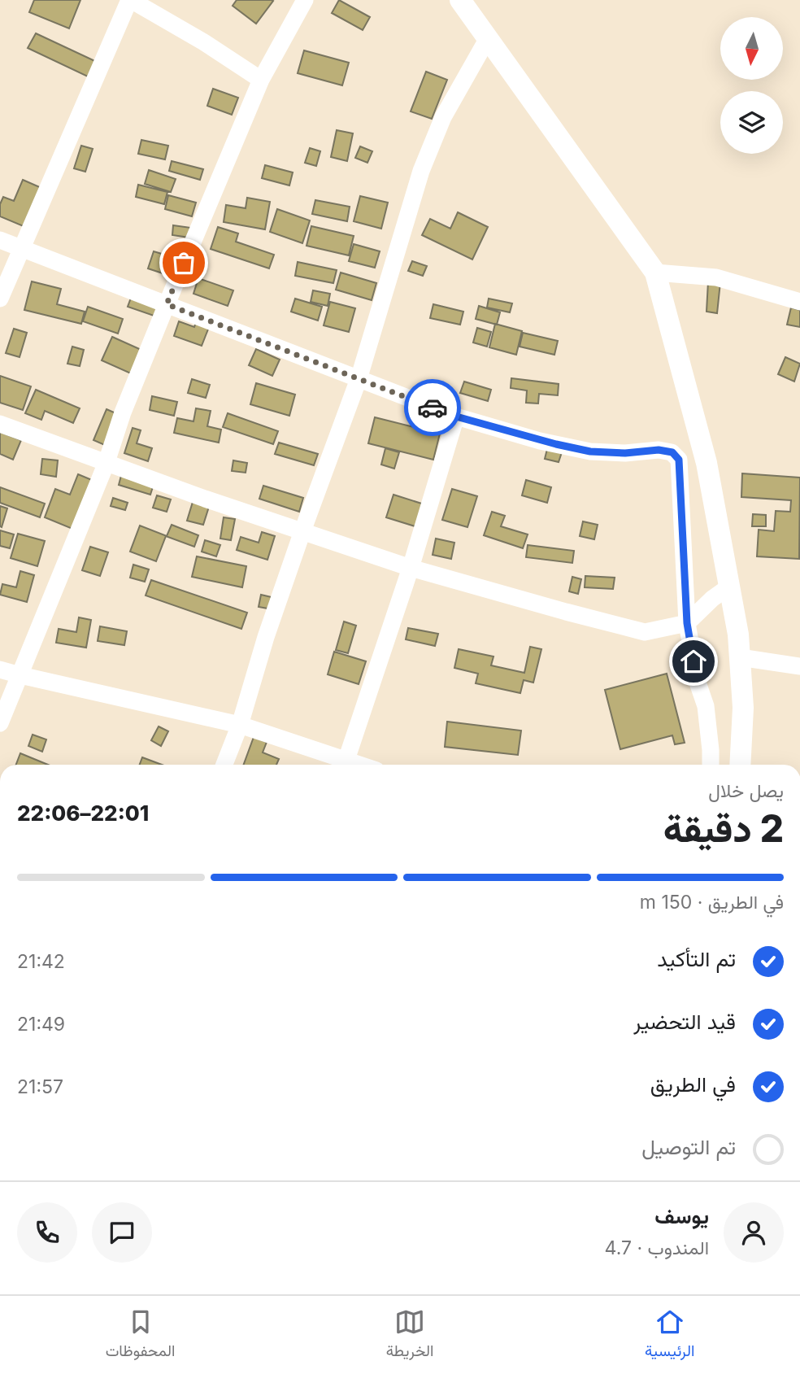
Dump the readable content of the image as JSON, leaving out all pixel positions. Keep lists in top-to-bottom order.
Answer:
{
  "north": "bottom",
  "page": {
    "heading": ["2 دقيقة", "يصل خلال", "22:01–22:06"],
    "panel": ["يوسف", "المندوب · 4.7"],
    "bar": "في الطريق · 150 m",
    "list": [
      ["تم التأكيد", "21:42"],
      ["قيد التحضير", "21:49"],
      ["في الطريق", "21:57"],
      "تم التوصيل"
    ],
    "tabs": ["الرئيسية", "الخريطة", "المحفوظات"]
  }
}
